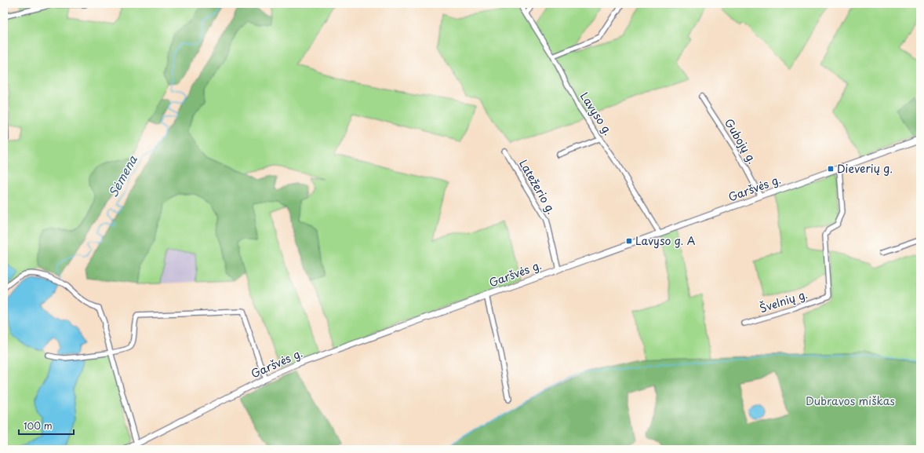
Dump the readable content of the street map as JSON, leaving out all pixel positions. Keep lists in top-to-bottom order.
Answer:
{
  "streets": {
    "main road": ["Garšvės g."],
    "street": [
      "Lavyso g.",
      "Gubojų g.",
      "Latežerio g.",
      "Švelnių g."
    ]
  },
  "crossings": [
    ["Lavyso g.", "Garšvės g."],
    ["Gubojų g.", "Garšvės g."],
    ["Latežerio g.", "Garšvės g."],
    ["Garšvės g.", "Švelnių g."]
  ],
  "water": ["Sėmena"],
  "parks": ["Dubravos miškas"],
  "places": {
    "transit": ["Dieverių g.", "Lavyso g. A"]
  },
  "scale_bar": "100 m"
}
